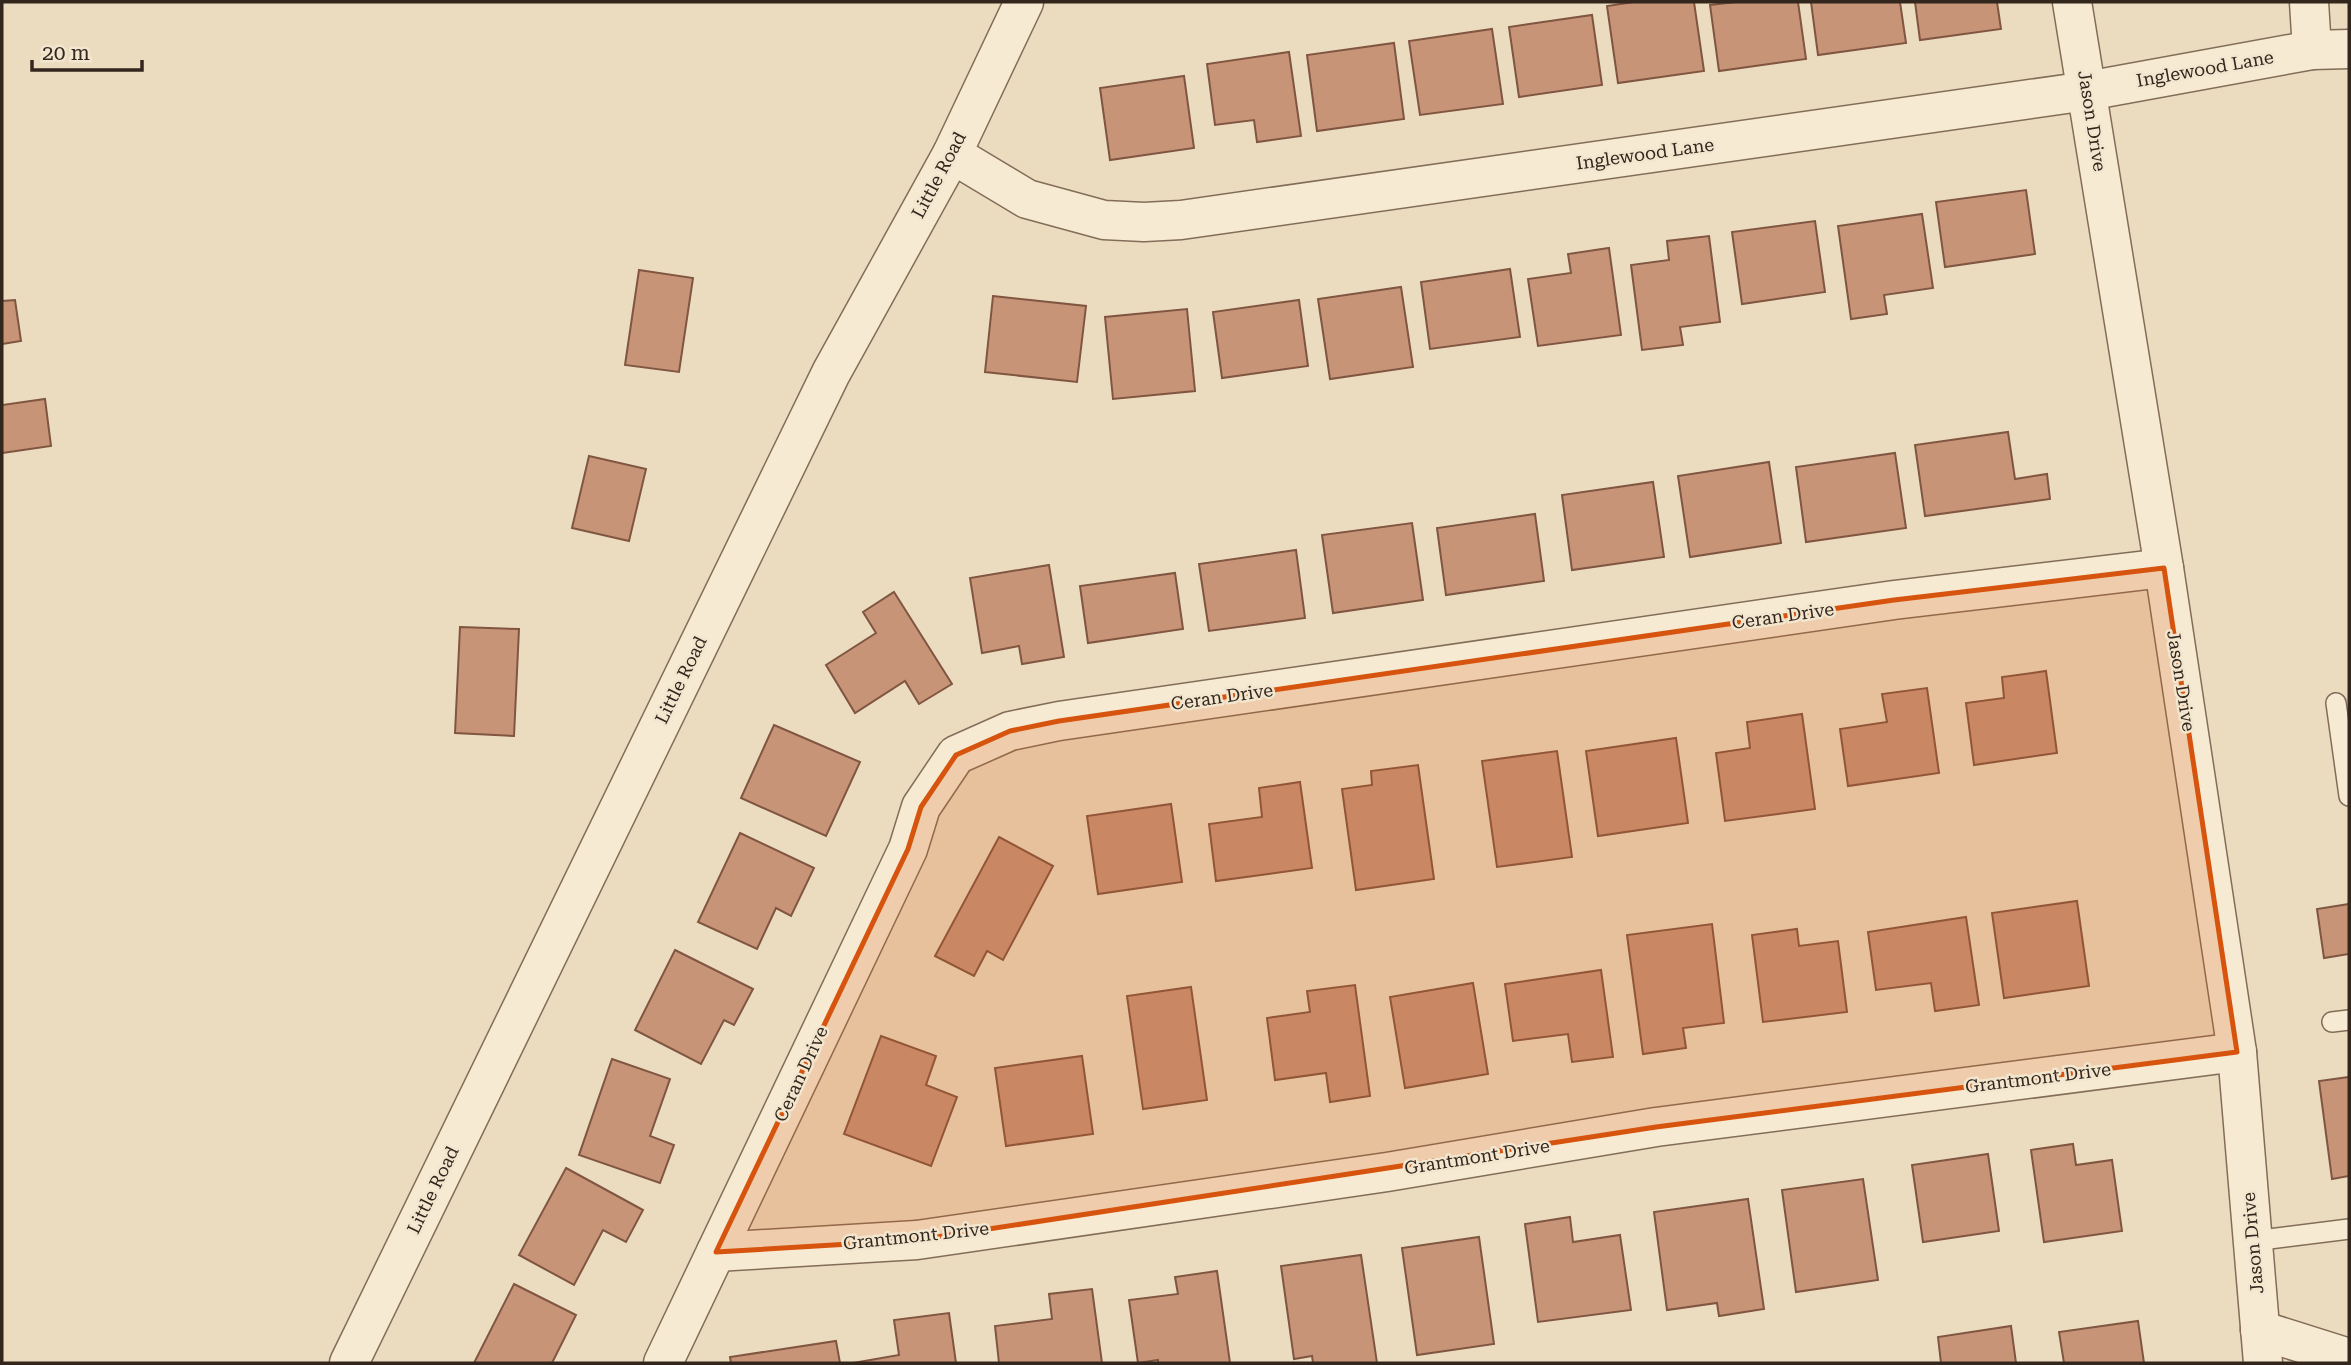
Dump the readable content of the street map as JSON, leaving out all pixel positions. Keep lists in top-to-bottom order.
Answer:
{
  "streets": {
    "street": [
      "Inglewood Lane",
      "Jason Drive",
      "Little Road",
      "Ceran Drive",
      "Grantmont Drive"
    ]
  },
  "crossings": [
    ["Inglewood Lane", "Jason Drive"],
    ["Inglewood Lane", "Little Road"],
    ["Jason Drive", "Ceran Drive"],
    ["Jason Drive", "Grantmont Drive"],
    ["Ceran Drive", "Grantmont Drive"]
  ],
  "scale_bar": "20 m"
}
